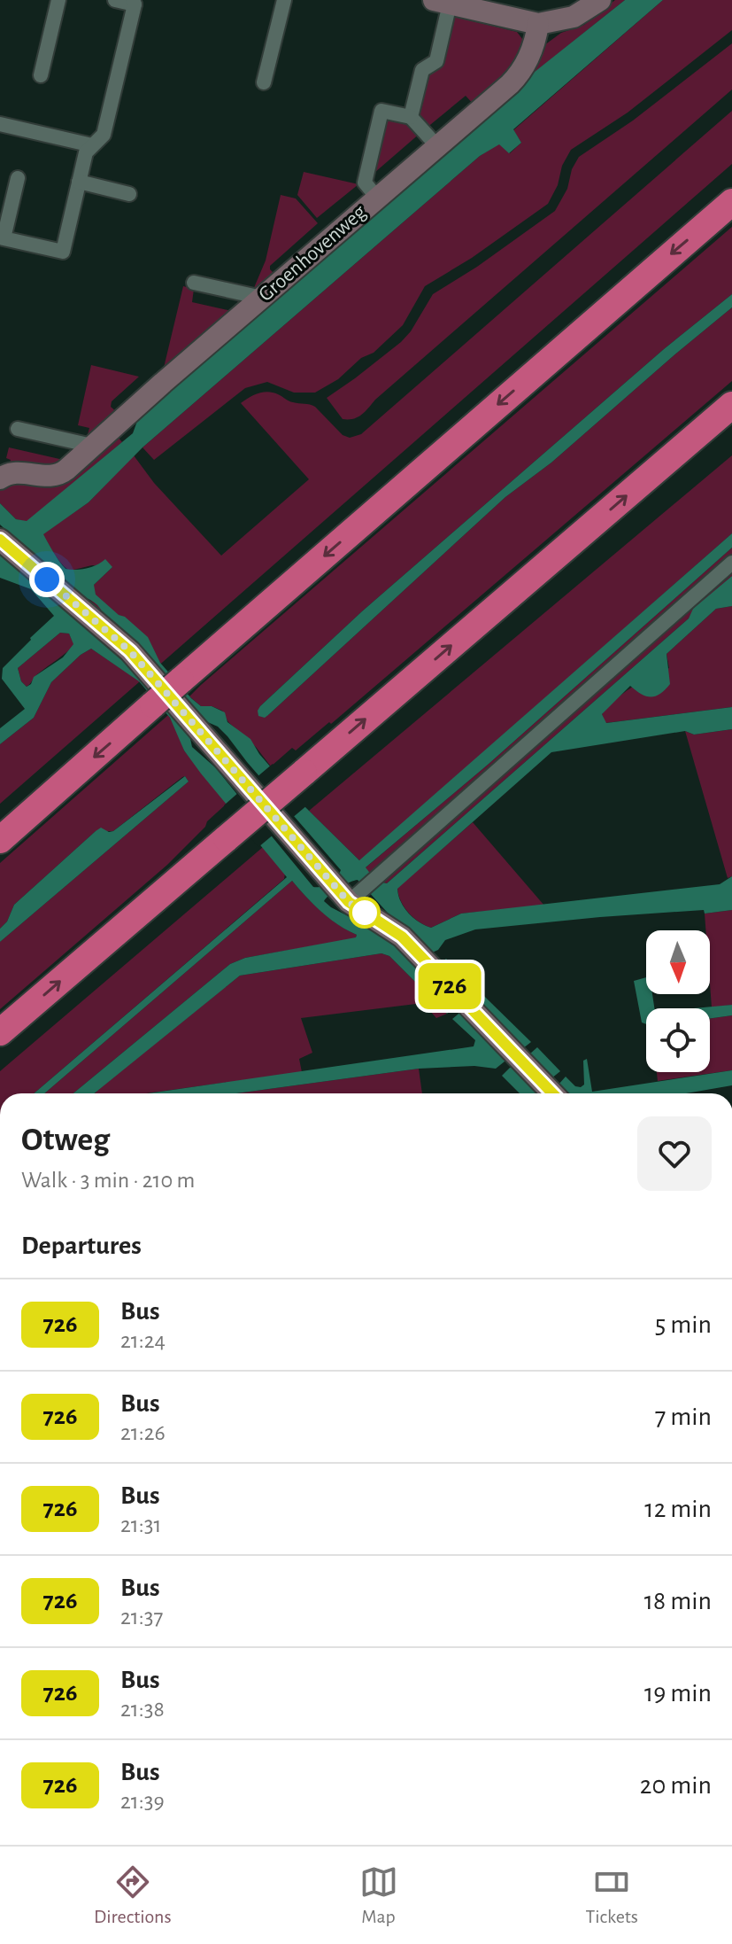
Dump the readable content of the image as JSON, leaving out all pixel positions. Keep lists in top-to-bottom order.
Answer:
{
  "streets": {
    "street": ["Groenhovenweg"]
  },
  "lines": ["bus line 726"],
  "north": "bottom",
  "page": {
    "on_map": "726",
    "heading": [
      ["Otweg", "Walk · 3 min · 210 m"],
      "Departures"
    ],
    "list": [
      {
        "mark": "726",
        "name": "Bus",
        "note": "21:24",
        "value": "5 min"
      },
      {
        "mark": "726",
        "name": "Bus",
        "note": "21:26",
        "value": "7 min"
      },
      {
        "mark": "726",
        "name": "Bus",
        "note": "21:31",
        "value": "12 min"
      },
      {
        "mark": "726",
        "name": "Bus",
        "note": "21:37",
        "value": "18 min"
      },
      {
        "mark": "726",
        "name": "Bus",
        "note": "21:38",
        "value": "19 min"
      },
      {
        "mark": "726",
        "name": "Bus",
        "note": "21:39",
        "value": "20 min"
      }
    ],
    "tabs": ["Directions", "Map", "Tickets"]
  }
}
